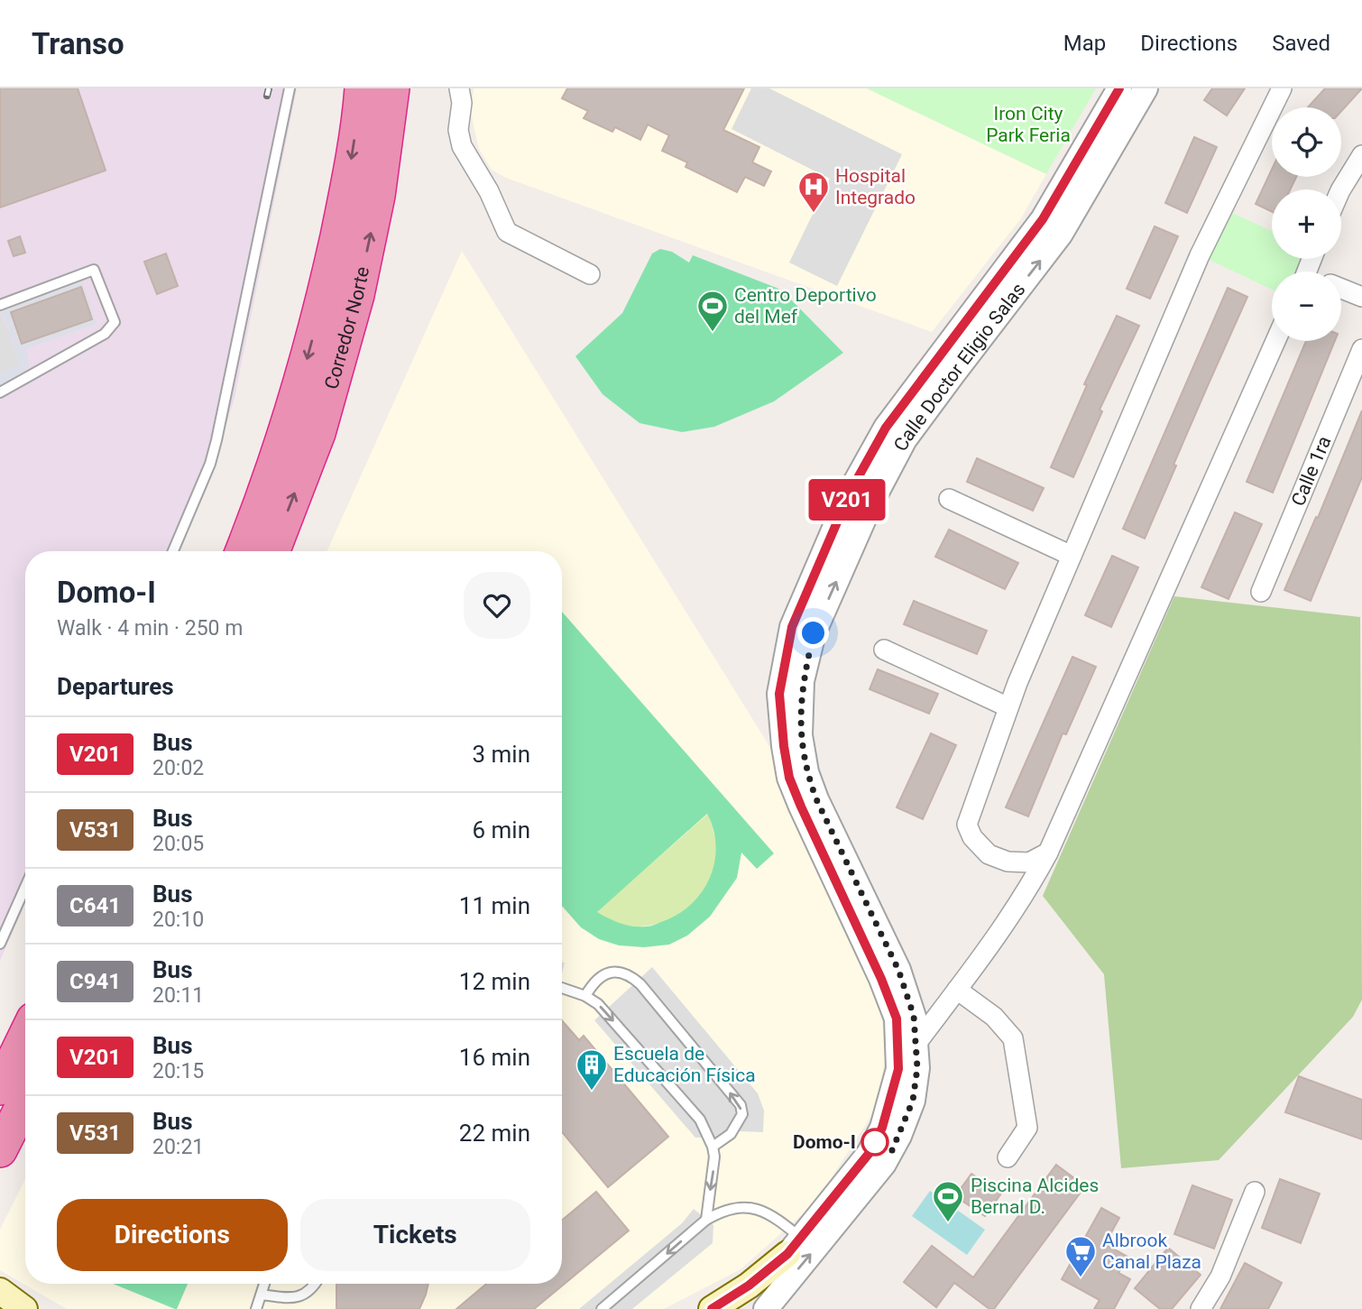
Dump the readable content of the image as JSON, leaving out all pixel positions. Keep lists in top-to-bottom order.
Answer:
{
  "streets": {
    "highway": ["Corredor Norte"],
    "street": ["Calle Doctor Eligio Salas", "Calle 1ra"]
  },
  "parks": ["Iron City Park Feria"],
  "places": {
    "hospital": ["Hospital Integrado"],
    "sports": ["Centro Deportivo del Mef", "Piscina Alcides Bernal D."],
    "building": ["Escuela de Educación Física"],
    "other": ["Domo-I"],
    "supermarket": ["Albrook Canal Plaza"]
  },
  "lines": ["bus line V201"],
  "page": {
    "header": "Transo",
    "nav": ["Map", "Directions", "Saved"],
    "on_map": "V201",
    "map_buttons": ["+", "−"],
    "heading": [
      ["Domo-I", "Walk · 4 min · 250 m"],
      "Departures"
    ],
    "list": [
      {
        "mark": "V201",
        "name": "Bus",
        "note": "20:02",
        "value": "3 min"
      },
      {
        "mark": "V531",
        "name": "Bus",
        "note": "20:05",
        "value": "6 min"
      },
      {
        "mark": "C641",
        "name": "Bus",
        "note": "20:10",
        "value": "11 min"
      },
      {
        "mark": "C941",
        "name": "Bus",
        "note": "20:11",
        "value": "12 min"
      },
      {
        "mark": "V201",
        "name": "Bus",
        "note": "20:15",
        "value": "16 min"
      },
      {
        "mark": "V531",
        "name": "Bus",
        "note": "20:21",
        "value": "22 min"
      }
    ],
    "buttons": ["Directions", "Tickets"]
  }
}
